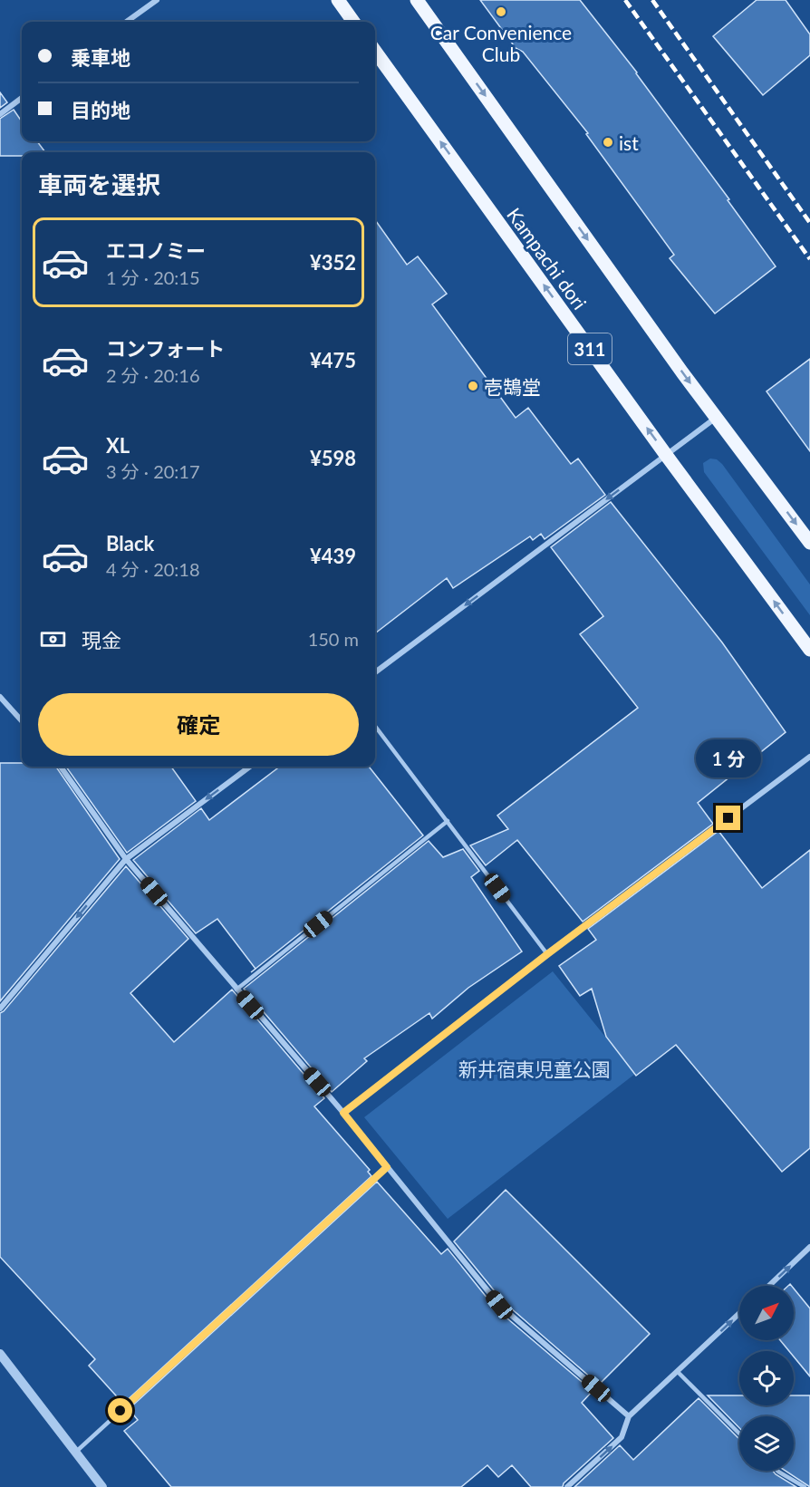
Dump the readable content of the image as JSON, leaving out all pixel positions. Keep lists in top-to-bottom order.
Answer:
{
  "streets": {
    "main road": ["Kampachi dori", "311"]
  },
  "parks": ["新井宿東児童公園"],
  "places": ["Car Convenience Club", "ist", "壱鵠堂"],
  "north": "top right",
  "page": {
    "banner": ["乗車地", "目的地"],
    "heading": "車両を選択",
    "list": [
      {
        "name": "エコノミー",
        "note": "1 分 · 20:15",
        "value": "¥352"
      },
      {
        "name": "コンフォート",
        "note": "2 分 · 20:16",
        "value": "¥475"
      },
      {
        "name": "XL",
        "note": "3 分 · 20:17",
        "value": "¥598"
      },
      {
        "name": "Black",
        "note": "4 分 · 20:18",
        "value": "¥439"
      }
    ],
    "pay": ["現金", "150 m"],
    "buttons": "確定",
    "bubble": "1 分"
  }
}
